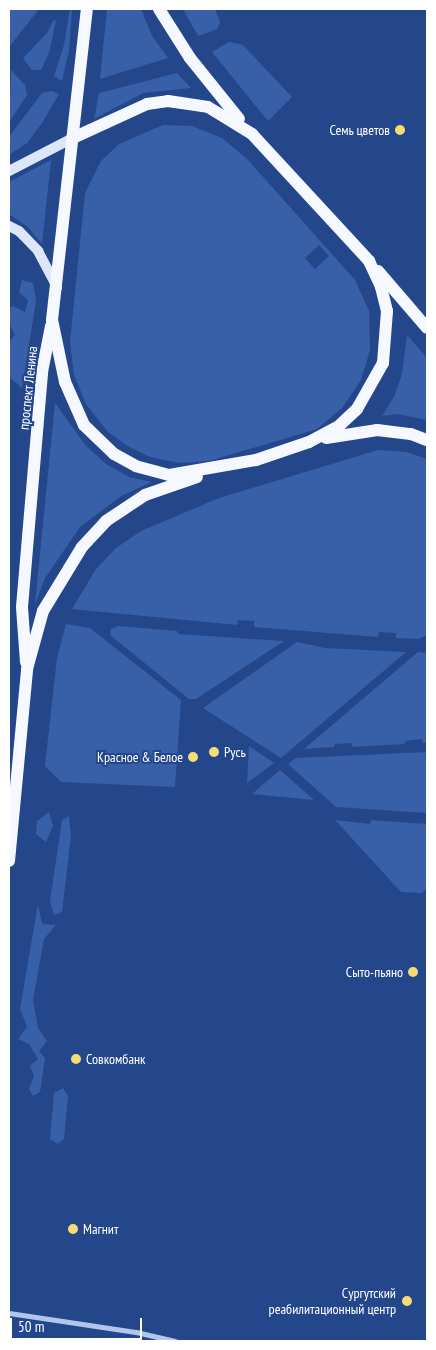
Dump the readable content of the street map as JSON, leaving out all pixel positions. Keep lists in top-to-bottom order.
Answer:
{
  "streets": {
    "main road": ["проспект Ленина"]
  },
  "places": [
    "Семь цветов",
    "Русь",
    "Красное & Белое",
    "Сыто-пьяно",
    "Совкомбанк",
    "Магнит",
    "Сургутский реабилитационный центр"
  ],
  "scale_bar": "50 m"
}
